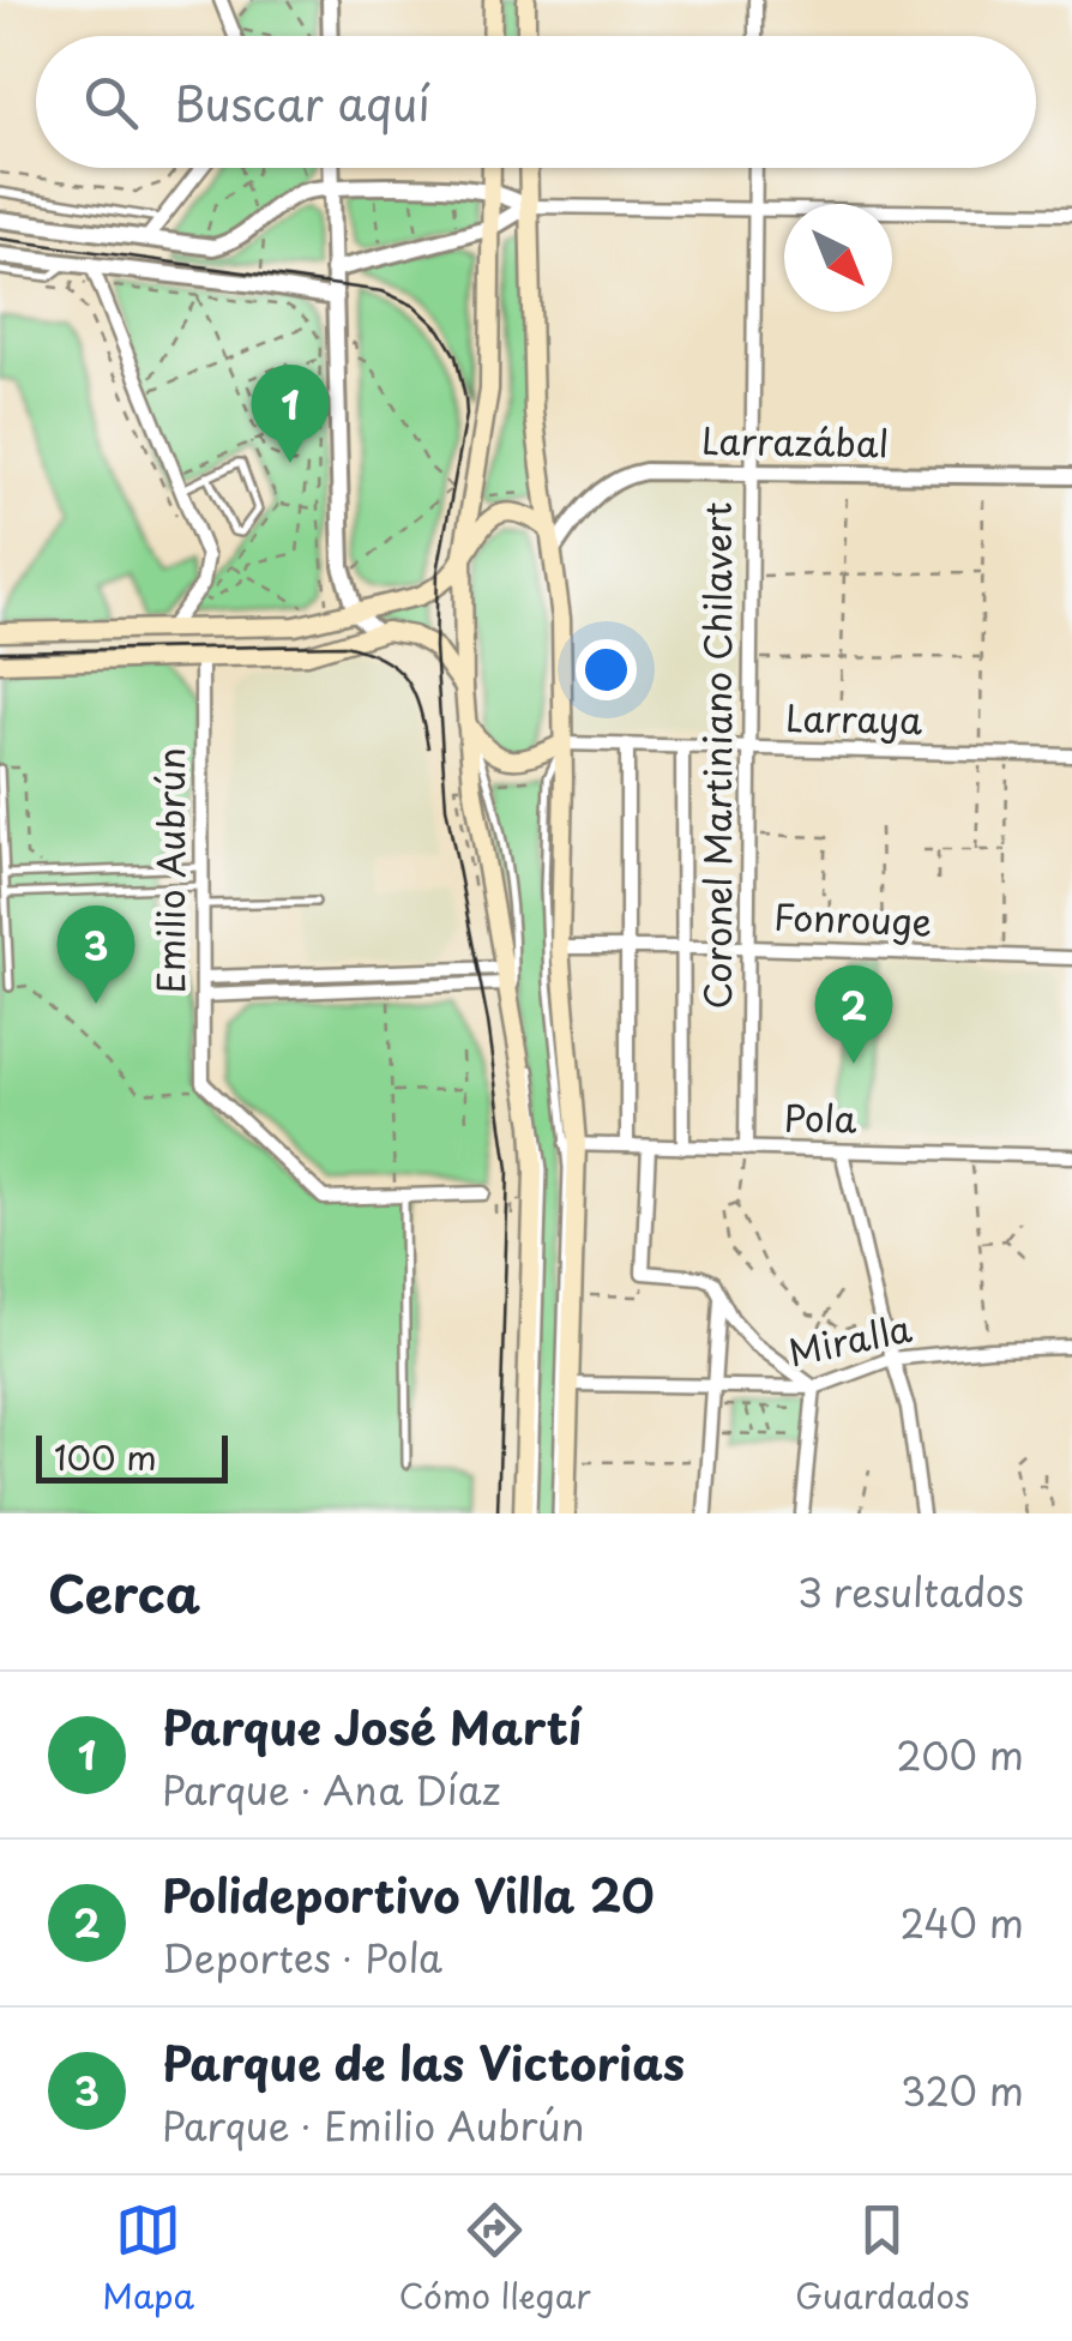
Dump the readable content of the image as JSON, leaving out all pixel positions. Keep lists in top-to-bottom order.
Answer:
{
  "streets": {
    "street": [
      "Larrazábal",
      "Larraya",
      "Coronel Martiniano Chilavert",
      "Emilio Aubrún",
      "Fonrouge",
      "Pola",
      "Miralla"
    ]
  },
  "crossings": [
    ["Larrazábal", "Coronel Martiniano Chilavert"],
    ["Larraya", "Coronel Martiniano Chilavert"],
    ["Coronel Martiniano Chilavert", "Fonrouge"],
    ["Coronel Martiniano Chilavert", "Pola"]
  ],
  "scale_bar": "100 m",
  "north": "bottom right",
  "page": {
    "search": "Buscar aquí",
    "pins": ["1", "3", "2"],
    "scale": "100 m",
    "heading": ["Cerca", "3 resultados"],
    "list": [
      {
        "mark": "1",
        "name": "Parque José Martí",
        "note": "Parque · Ana Díaz",
        "value": "200 m"
      },
      {
        "mark": "2",
        "name": "Polideportivo Villa 20",
        "note": "Deportes · Pola",
        "value": "240 m"
      },
      {
        "mark": "3",
        "name": "Parque de las Victorias",
        "note": "Parque · Emilio Aubrún",
        "value": "320 m"
      }
    ],
    "nav": ["Mapa", "Cómo llegar", "Guardados"]
  }
}
